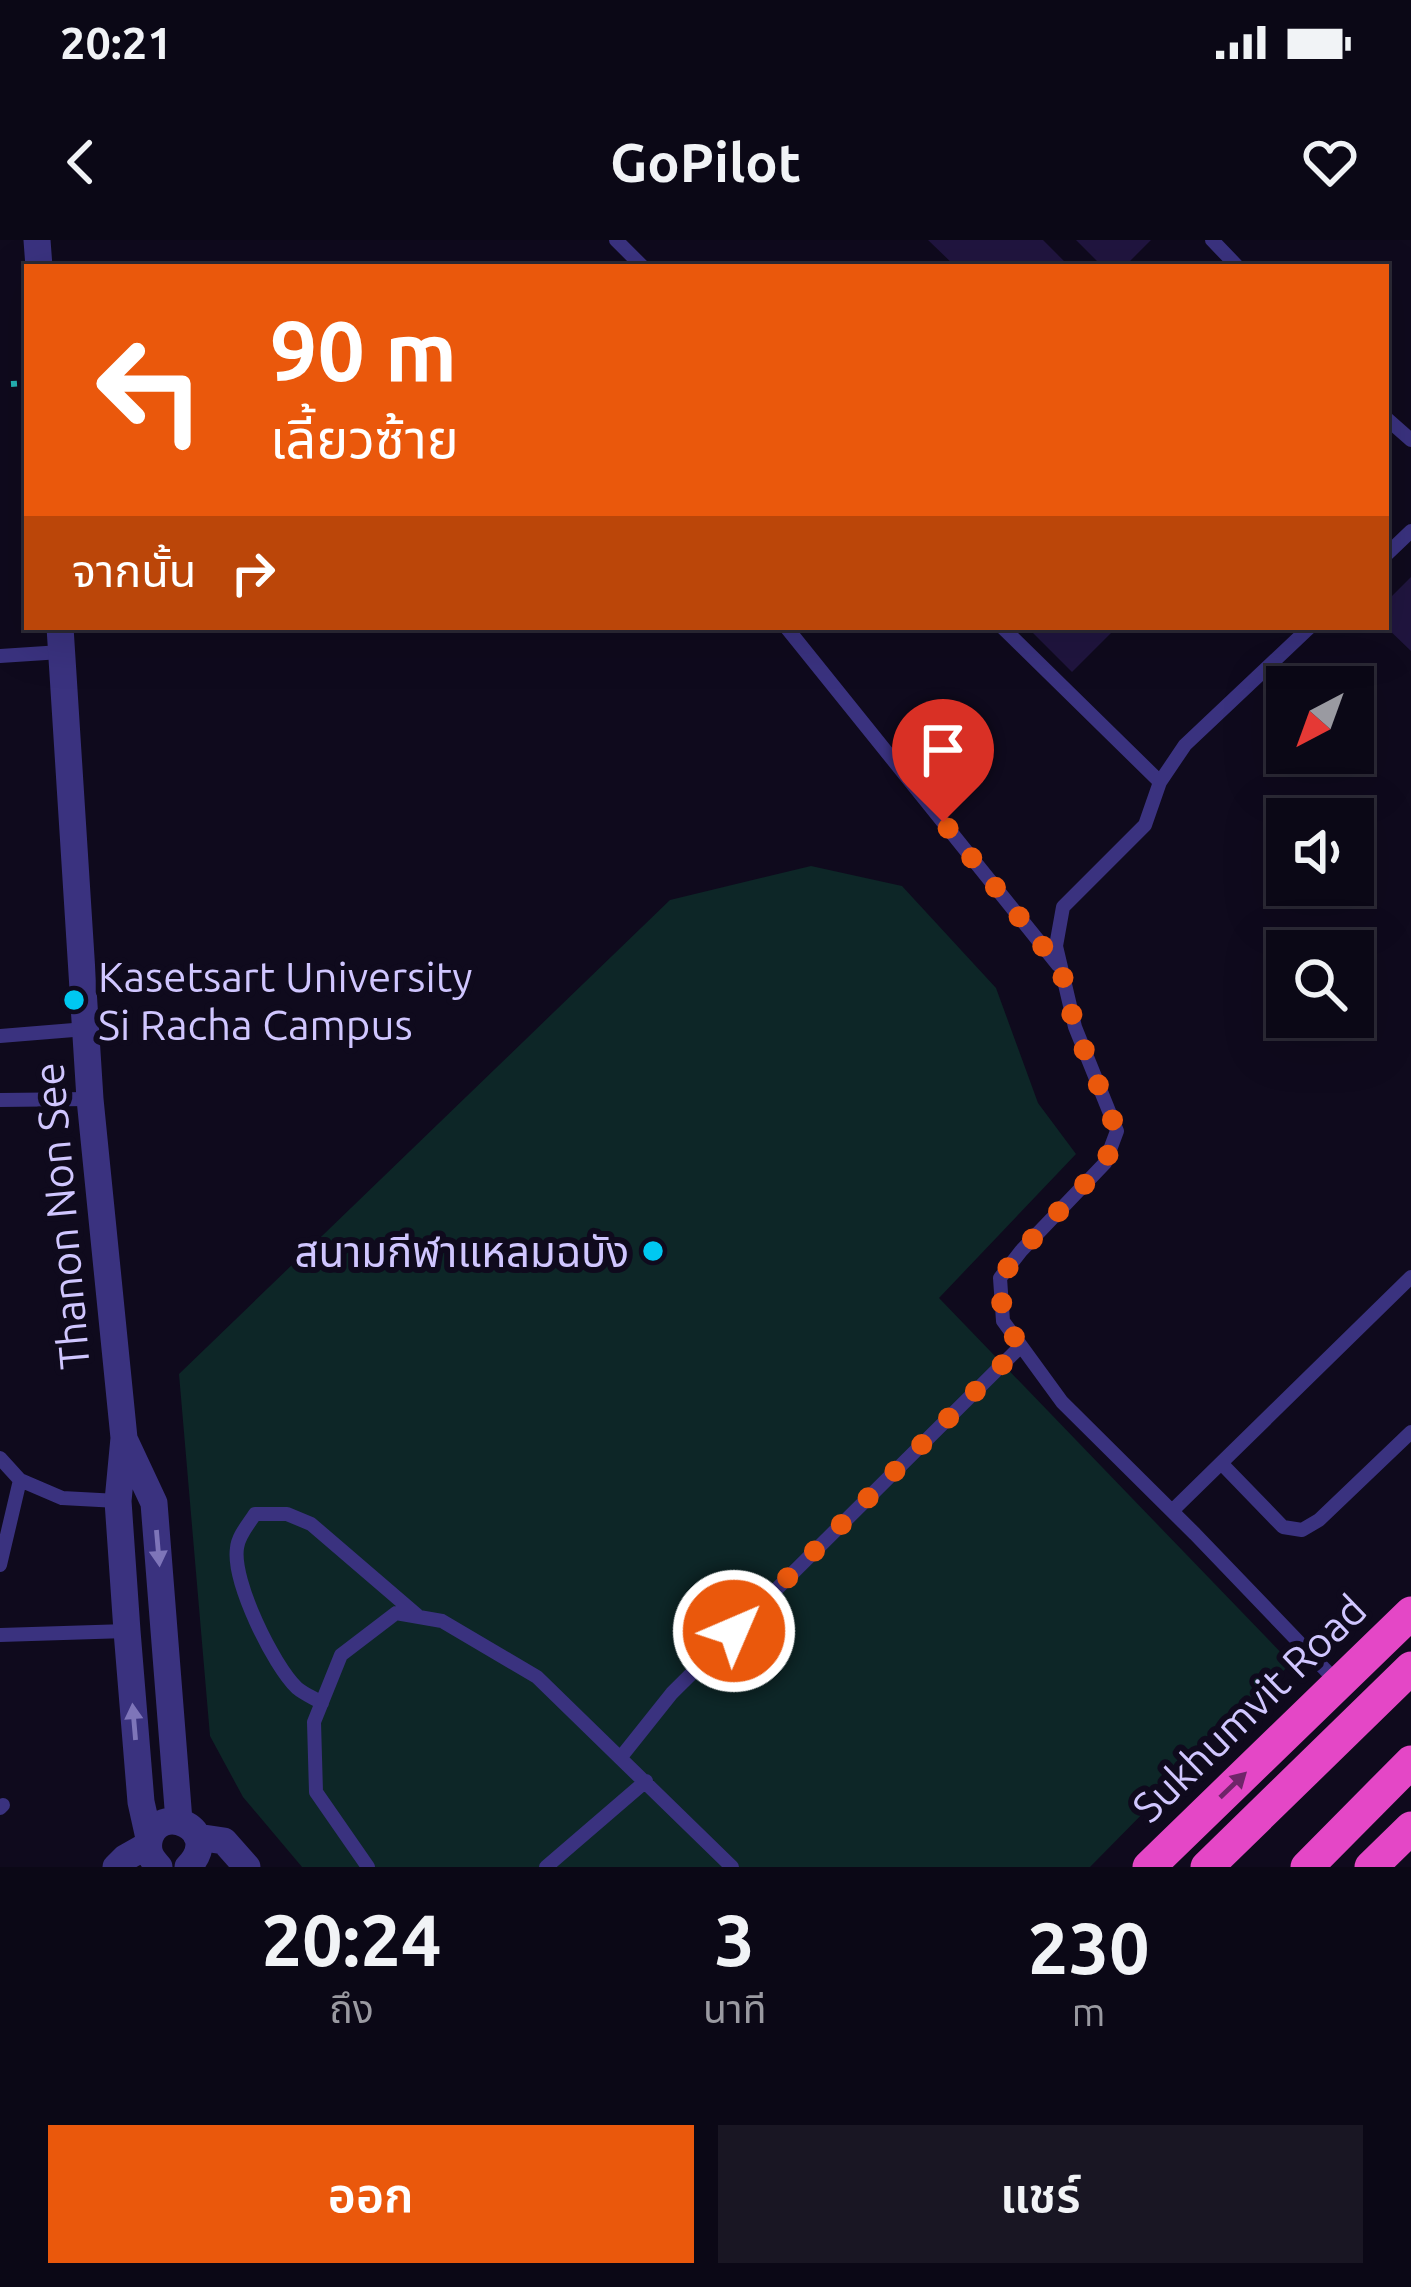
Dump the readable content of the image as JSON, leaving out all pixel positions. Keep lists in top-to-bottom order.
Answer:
{
  "streets": {
    "highway": ["Sukhumvit Road"],
    "street": ["Thanon Non See"]
  },
  "places": ["Kasetsart University Si Racha Campus", "สนามกีฬาแหลมฉบัง"],
  "north": "bottom left",
  "page": {
    "status": "20:21",
    "header": "GoPilot",
    "turn": ["90 m", "เลี้ยวซ้าย"],
    "then": "จากนั้น",
    "eta": [
      "20:24",
      "ถึง",
      "3",
      "นาที",
      "230",
      "m"
    ],
    "buttons": ["ออก", "แชร์"]
  }
}
